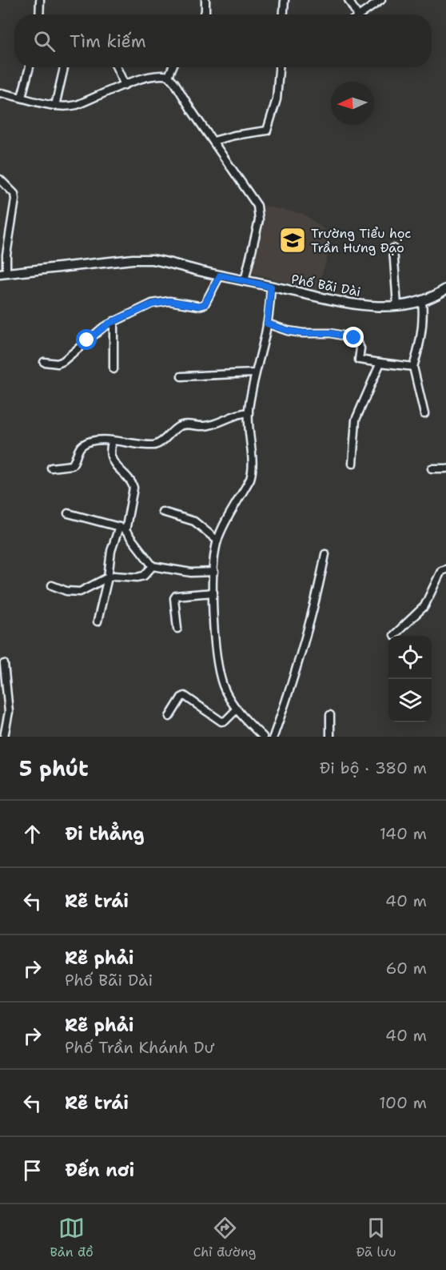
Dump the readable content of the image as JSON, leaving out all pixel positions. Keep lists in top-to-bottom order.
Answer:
{
  "streets": {
    "street": ["Phố Bãi Dài"]
  },
  "places": {
    "school or university": ["Trường Tiểu học Trần Hưng Đạo"]
  },
  "north": "left",
  "page": {
    "search": "Tìm kiếm",
    "heading": ["5 phút", "Đi bộ · 380 m"],
    "list": [
      ["Đi thẳng", "140 m"],
      ["Rẽ trái", "40 m"],
      ["Rẽ phải", "Phố Bãi Dài", "60 m"],
      ["Rẽ phải", "Phố Trần Khánh Dư", "40 m"],
      ["Rẽ trái", "100 m"],
      "Đến nơi"
    ],
    "nav": ["Bản đồ", "Chỉ đường", "Đã lưu"]
  }
}
